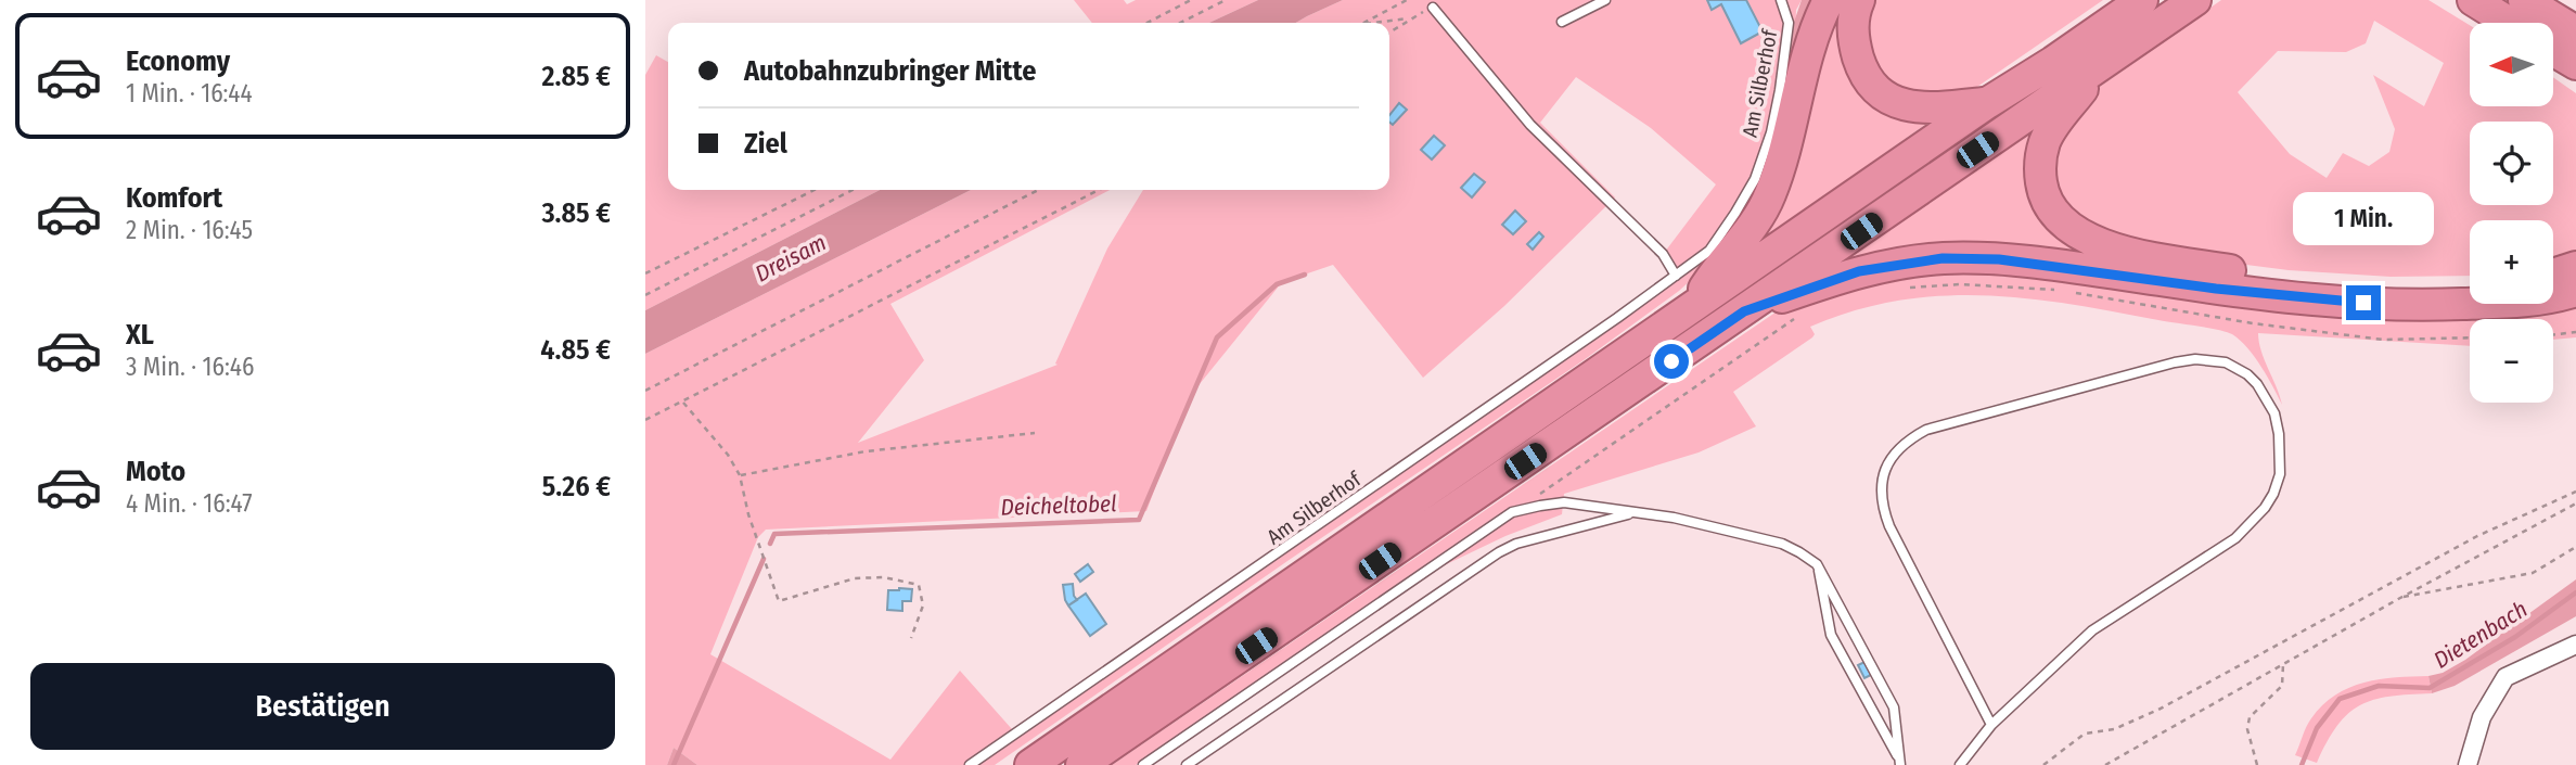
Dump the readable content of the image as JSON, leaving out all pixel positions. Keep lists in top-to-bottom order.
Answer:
{
  "streets": {
    "lane": ["Am Silberhof"]
  },
  "water": ["Dreisam", "Deicheltobel", "Dietenbach"],
  "north": "left",
  "page": {
    "list": [
      {
        "name": "Economy",
        "note": "1 Min. · 16:44",
        "value": "2.85 €"
      },
      {
        "name": "Komfort",
        "note": "2 Min. · 16:45",
        "value": "3.85 €"
      },
      {
        "name": "XL",
        "note": "3 Min. · 16:46",
        "value": "4.85 €"
      },
      {
        "name": "Moto",
        "note": "4 Min. · 16:47",
        "value": "5.26 €"
      }
    ],
    "map_buttons": ["+", "−"],
    "banner": ["Autobahnzubringer Mitte", "Ziel"],
    "bubble": "1 Min.",
    "buttons": "Bestätigen"
  }
}
